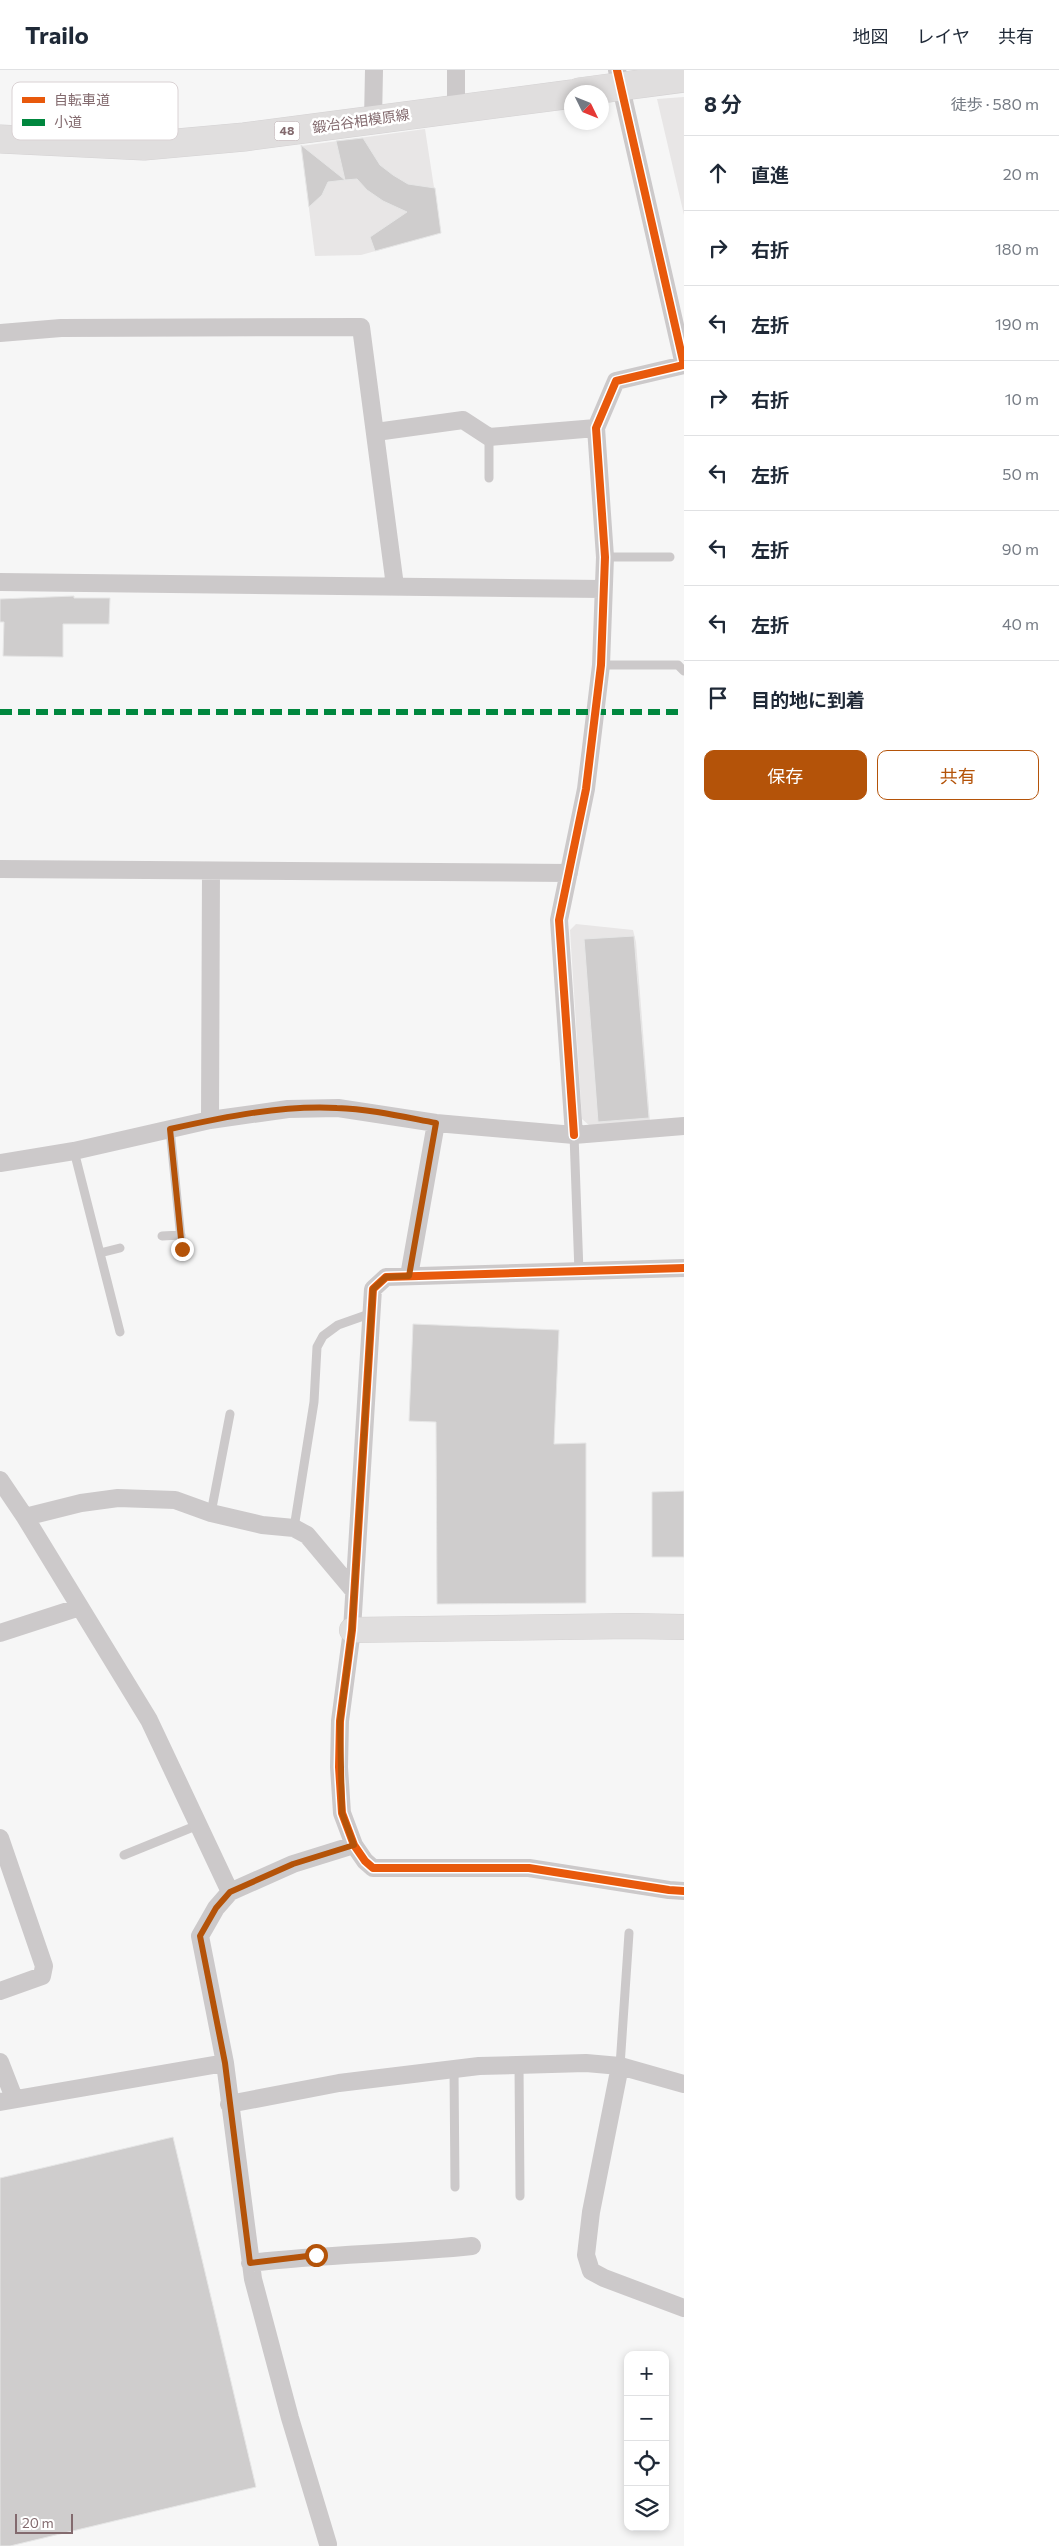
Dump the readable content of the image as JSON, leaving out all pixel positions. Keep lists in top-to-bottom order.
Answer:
{
  "streets": {
    "main road": ["鍛冶谷相模原線", "48"]
  },
  "legend": ["自転車道", "小道"],
  "scale_bar": "20 m",
  "north": "bottom right",
  "page": {
    "header": "Trailo",
    "nav": ["地図", "レイヤ", "共有"],
    "heading": ["8 分", "徒歩 · 580 m"],
    "list": [
      ["直進", "20 m"],
      ["右折", "180 m"],
      ["左折", "190 m"],
      ["右折", "10 m"],
      ["左折", "50 m"],
      ["左折", "90 m"],
      ["左折", "40 m"],
      "目的地に到着"
    ],
    "buttons": ["保存", "共有"],
    "map_buttons": ["+", "−"],
    "scale": "20 m"
  }
}
